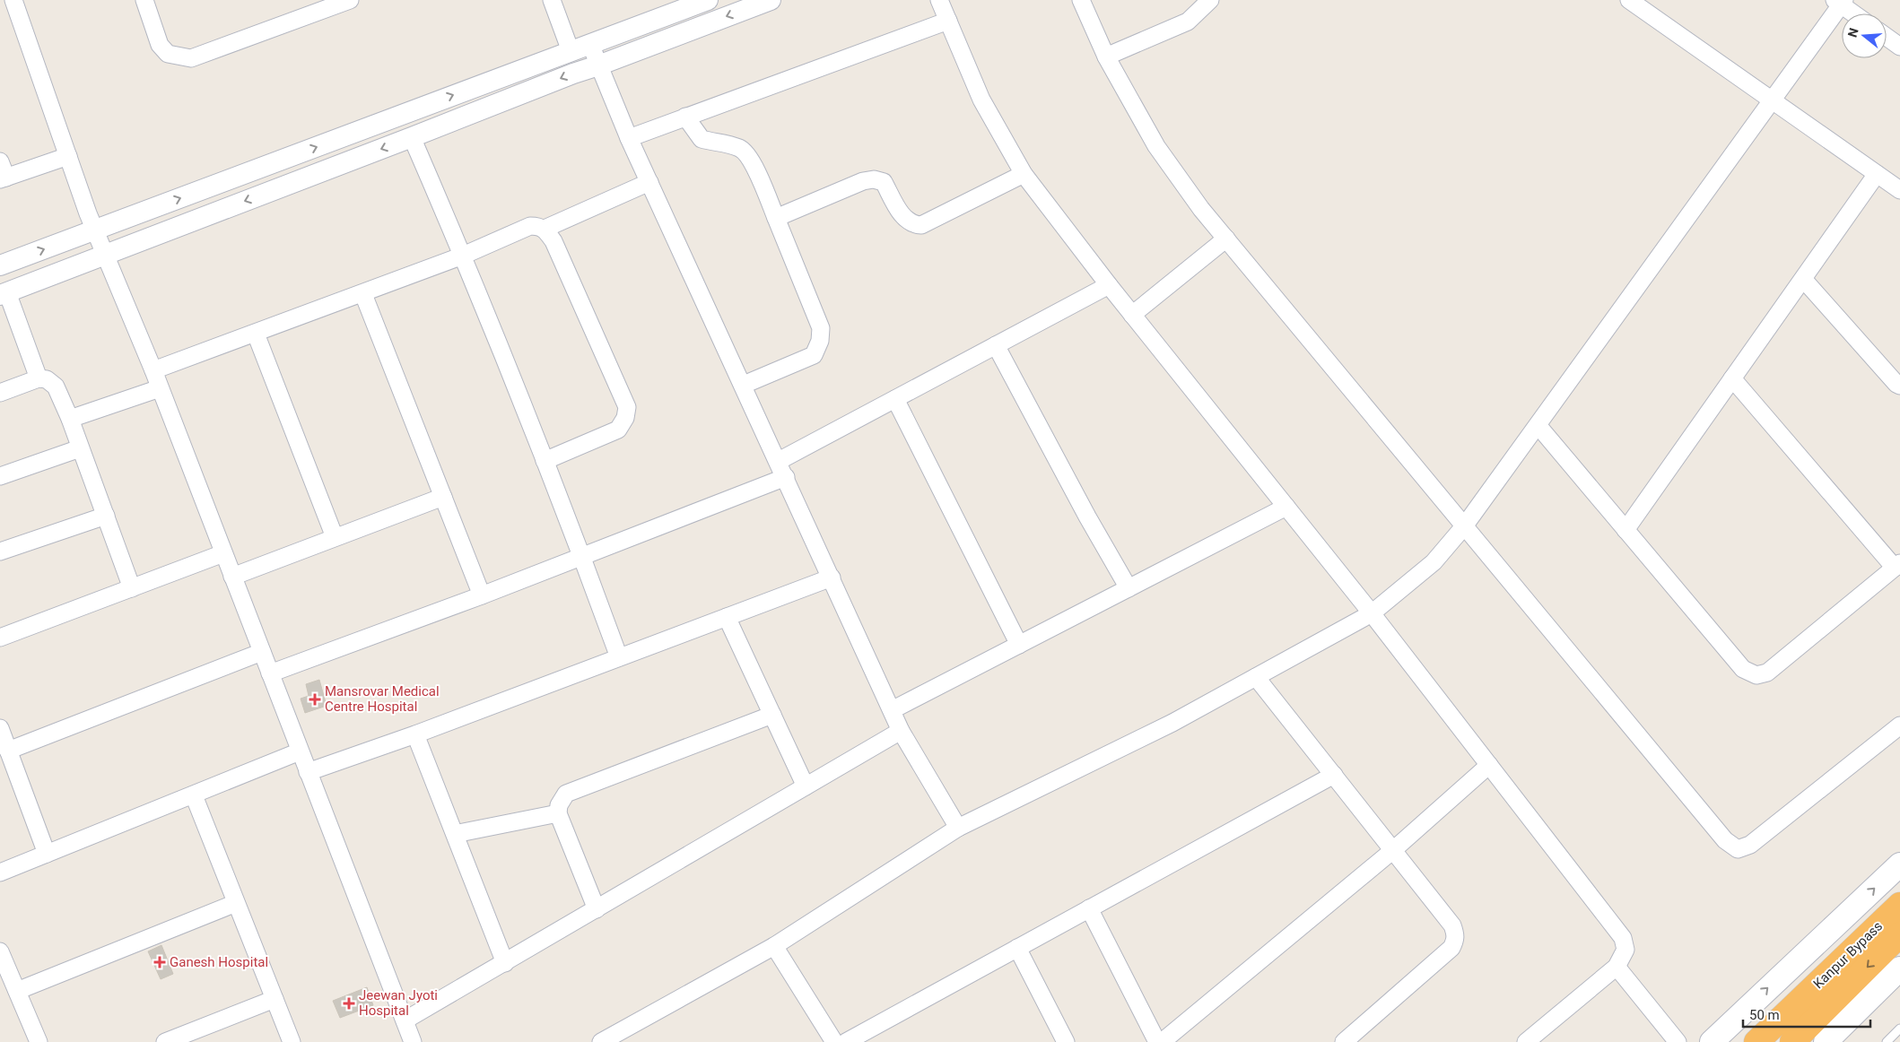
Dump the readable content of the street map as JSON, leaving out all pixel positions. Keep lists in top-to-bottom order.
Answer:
{
  "streets": {
    "highway": ["Kanpur Bypass"]
  },
  "places": {
    "health": ["Mansrovar Medical Centre Hospital", "Ganesh Hospital", "Jeewan Jyoti Hospital"]
  },
  "scale_bar": "50 m",
  "north": "left"
}
